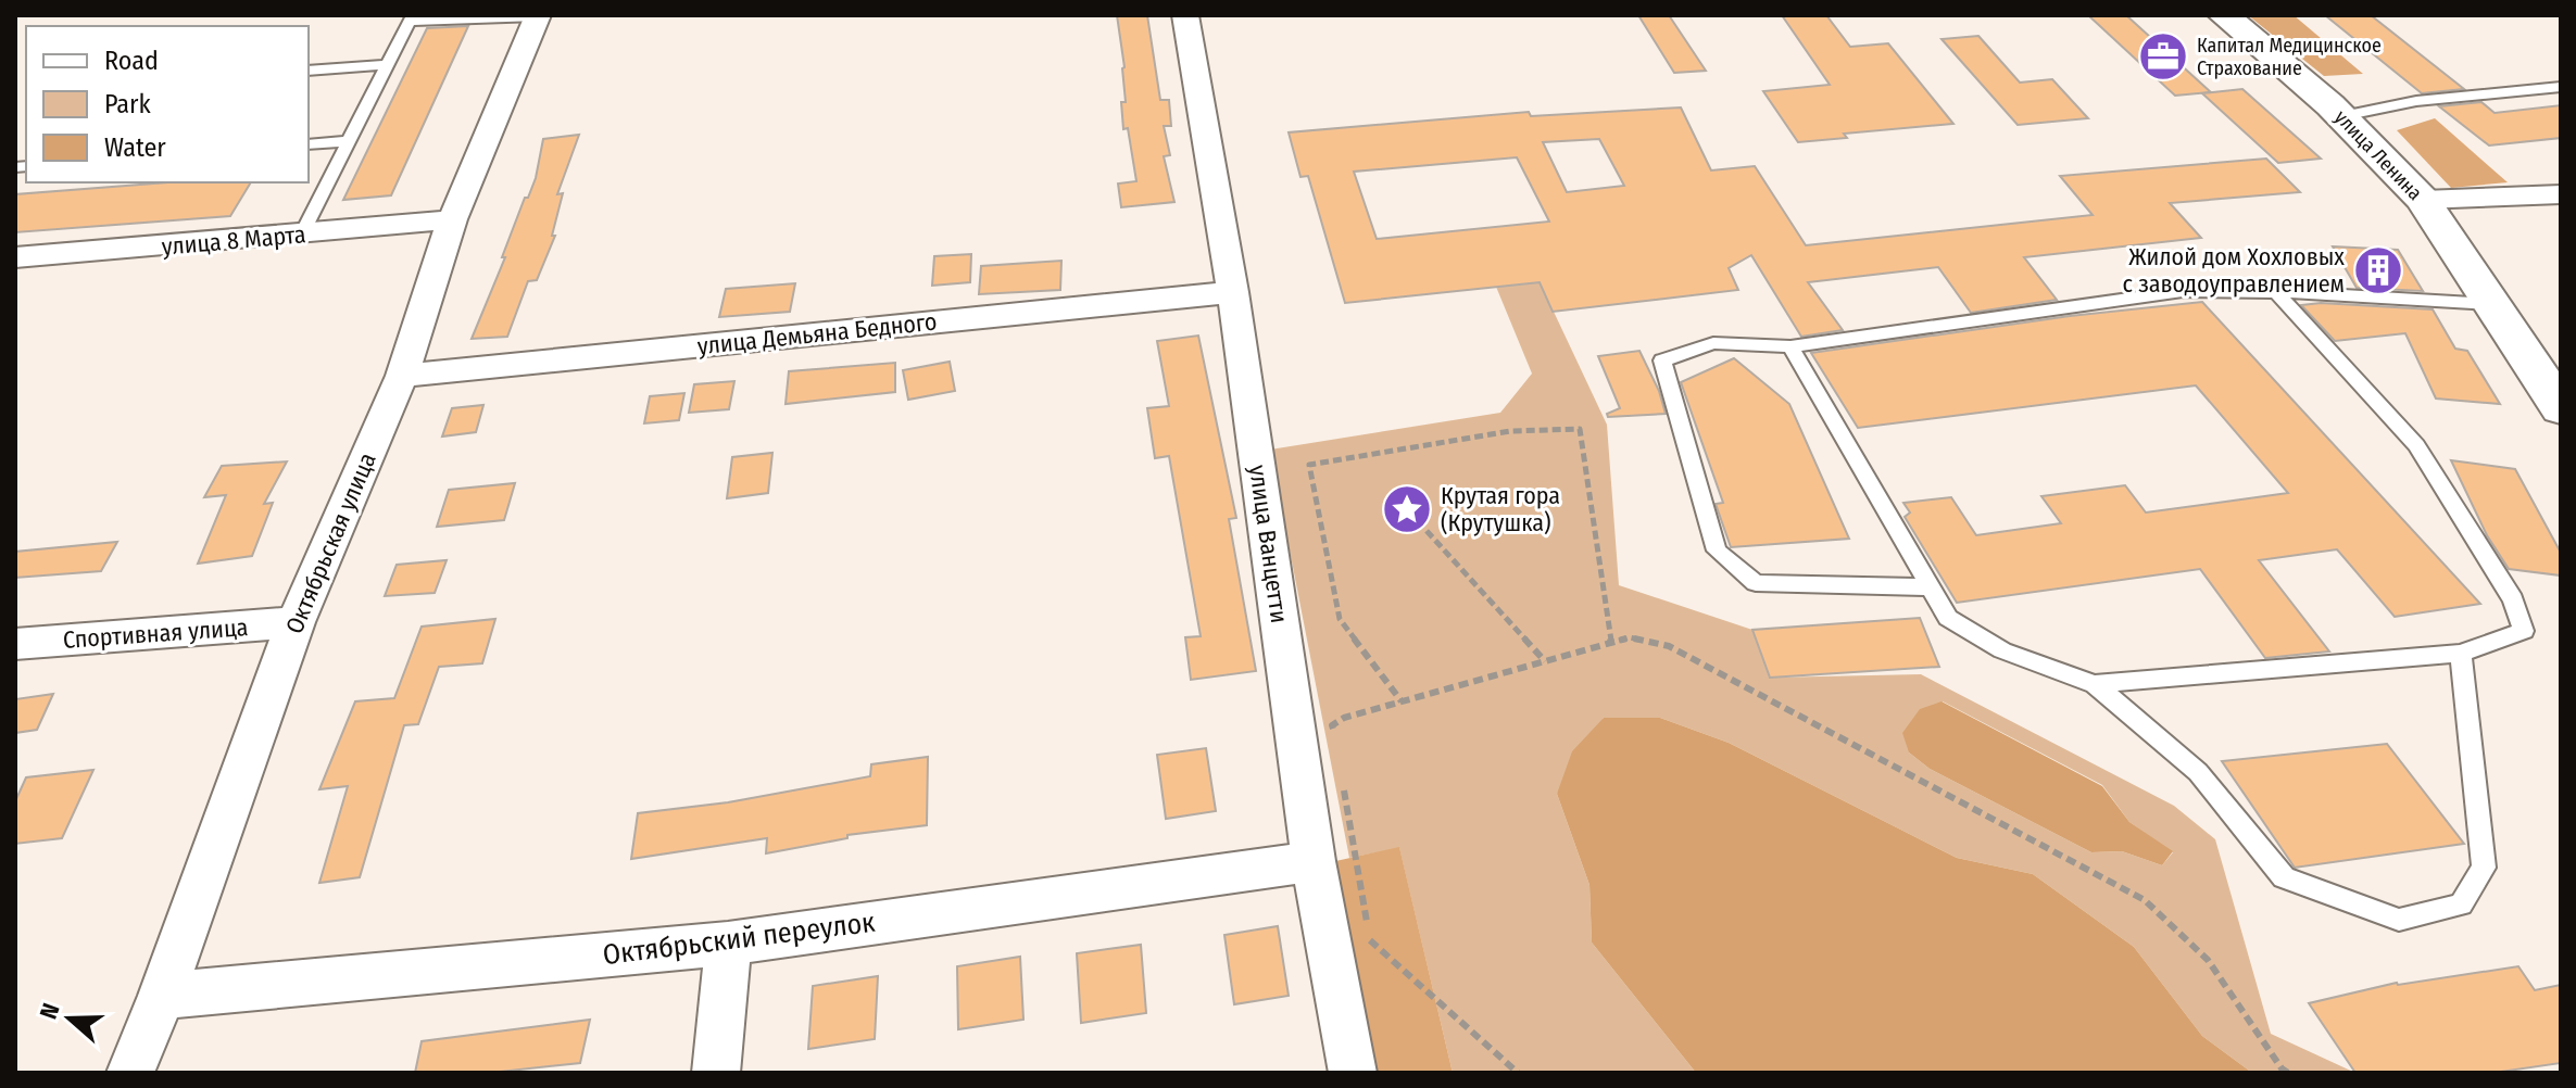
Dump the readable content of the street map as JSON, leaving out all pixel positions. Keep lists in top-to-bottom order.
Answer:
{
  "streets": {
    "street": [
      "улица Ленина",
      "улица 8 Марта",
      "улица Демьяна Бедного",
      "Октябрьская улица",
      "улица Ванцетти",
      "Спортивная улица",
      "Октябрьский переулок"
    ]
  },
  "crossings": [
    ["улица 8 Марта", "Октябрьская улица"],
    ["улица Демьяна Бедного", "Октябрьская улица"],
    ["улица Демьяна Бедного", "улица Ванцетти"],
    ["Октябрьская улица", "Спортивная улица"],
    ["Октябрьская улица", "Октябрьский переулок"],
    ["улица Ванцетти", "Октябрьский переулок"]
  ],
  "places": {
    "office": ["Капитал Медицинское Страхование"],
    "building": ["Жилой дом Хохловых с заводоуправлением"],
    "place": ["Крутая гора (Крутушка)"]
  },
  "legend": ["Road", "Park", "Water"],
  "north": "left"
}
